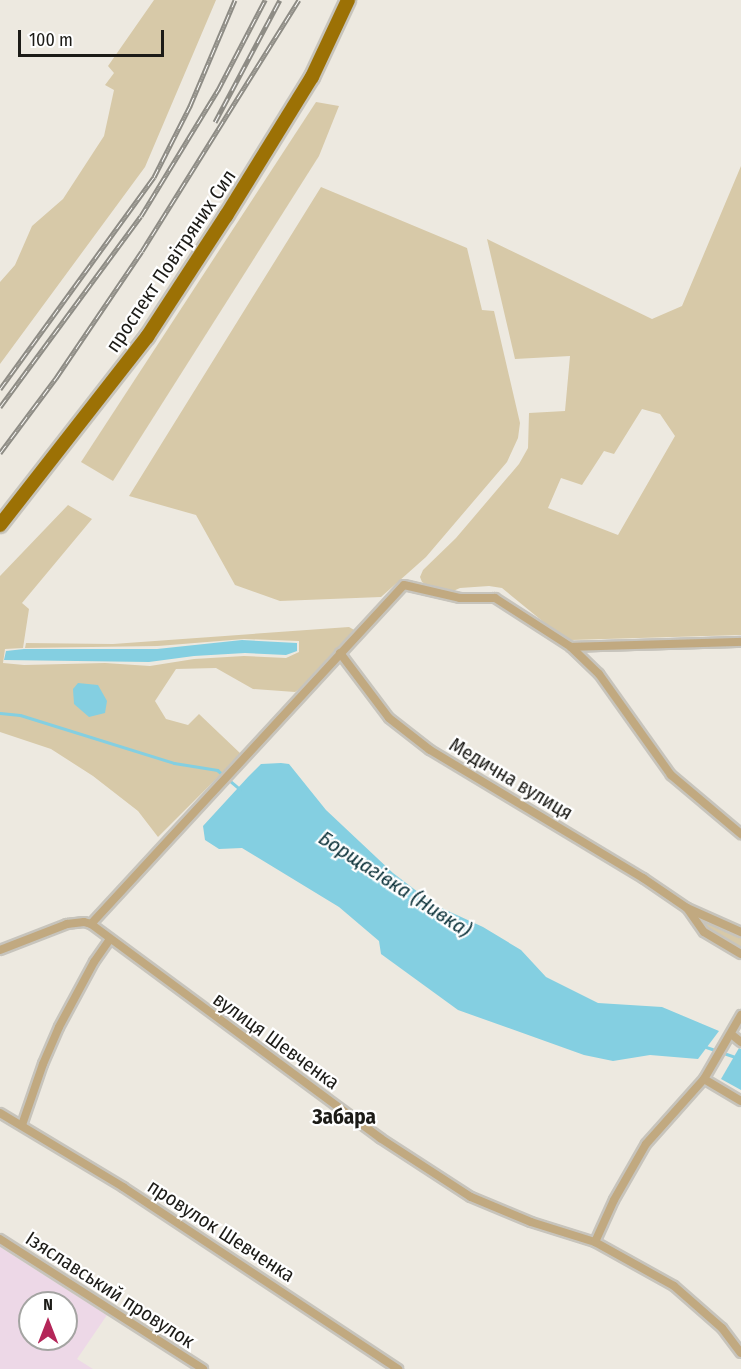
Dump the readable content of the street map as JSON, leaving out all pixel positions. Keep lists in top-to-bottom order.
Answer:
{
  "streets": {
    "main road": ["проспект Повітряних Сил"],
    "street": [
      "Медична вулиця",
      "вулиця Шевченка",
      "провулок Шевченка",
      "Ізяславський провулок"
    ]
  },
  "districts": ["Забара"],
  "water": ["Борщагівка (Нивка)"],
  "scale_bar": "100 m",
  "north": "top"
}
